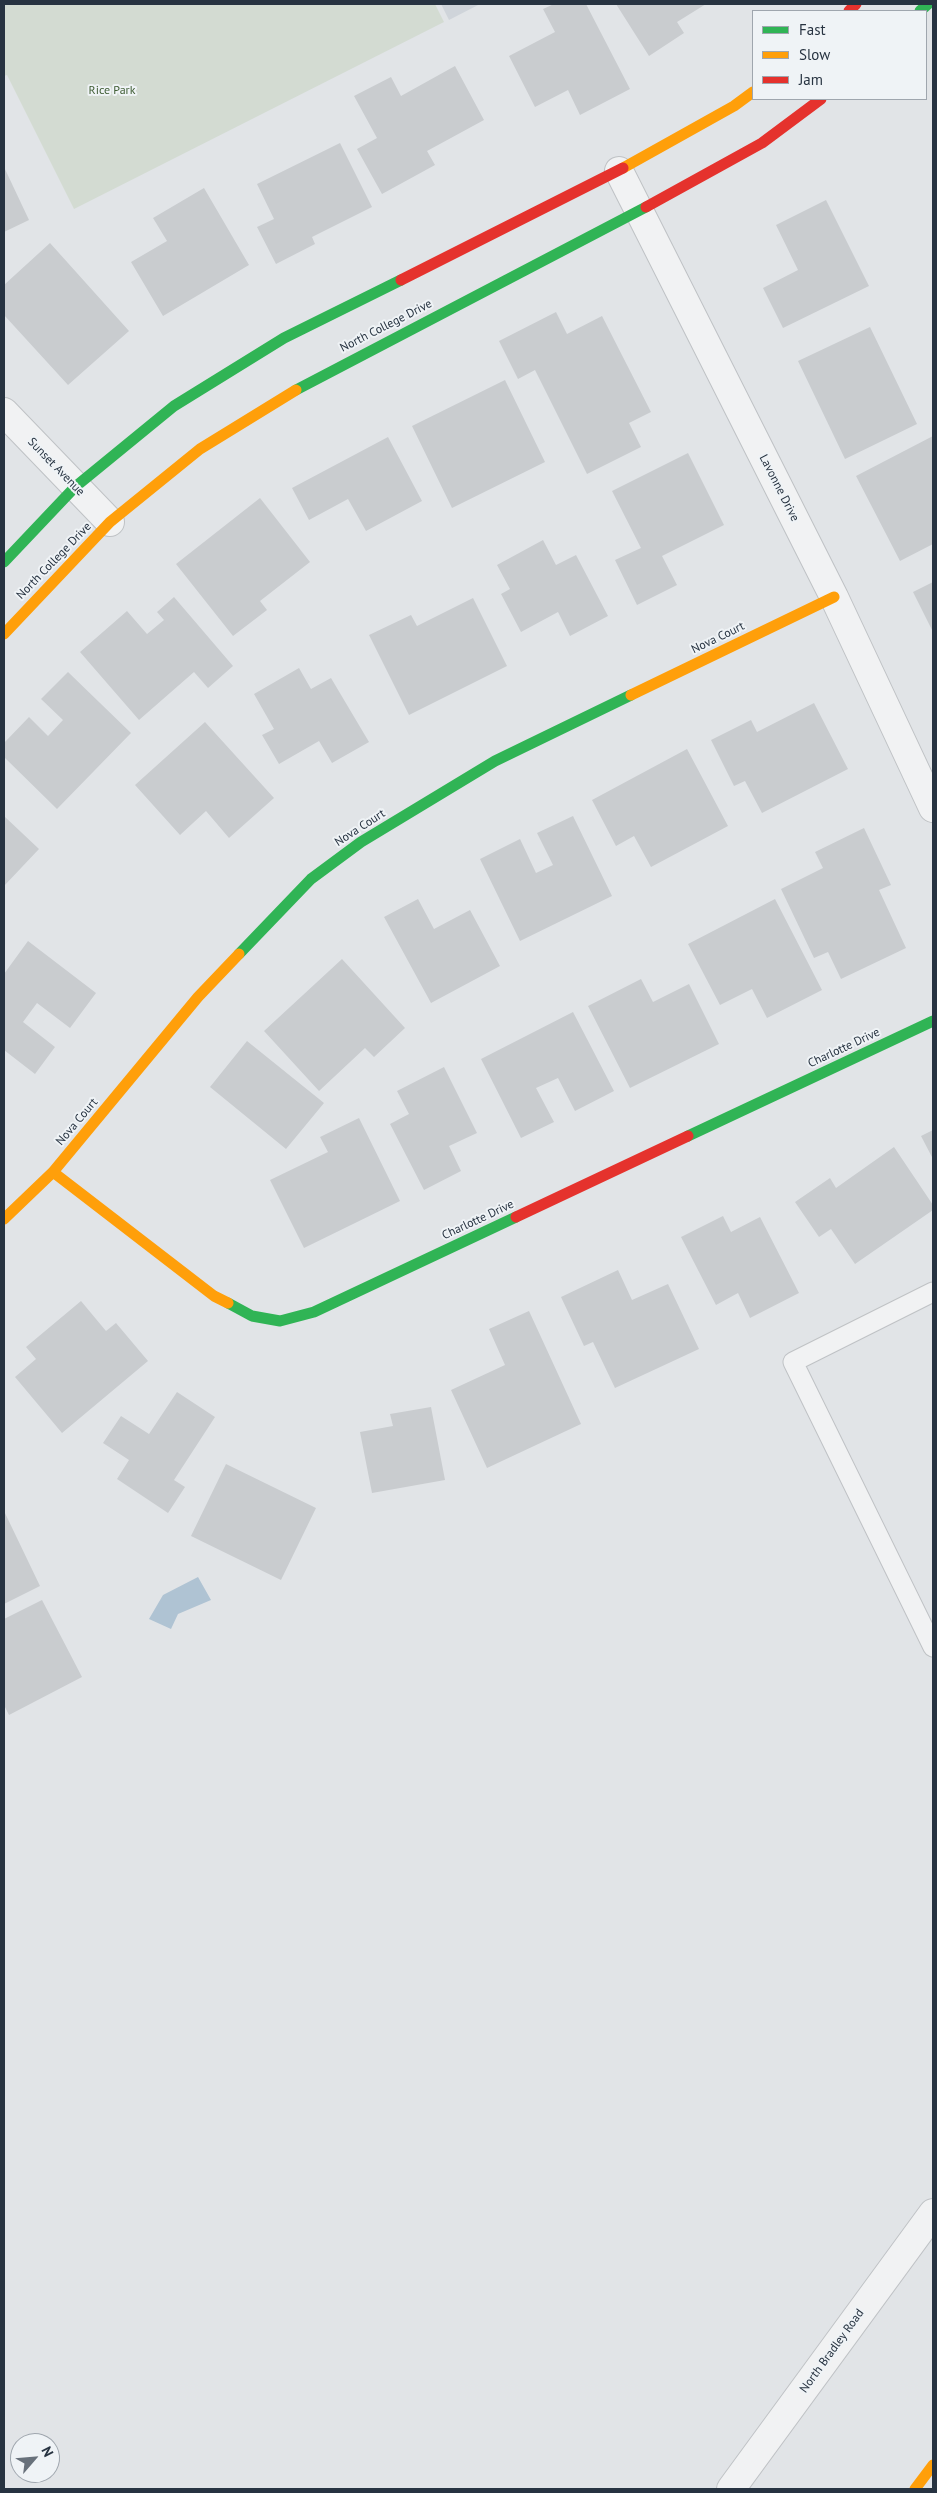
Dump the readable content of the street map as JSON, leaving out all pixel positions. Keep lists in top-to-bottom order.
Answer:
{
  "streets": {
    "main road": ["North College Drive", "Nova Court", "Charlotte Drive"],
    "street": ["Sunset Avenue", "Lavonne Drive", "North Bradley Road"]
  },
  "crossings": [
    ["North College Drive", "Sunset Avenue"],
    ["North College Drive", "Lavonne Drive"],
    ["Lavonne Drive", "Nova Court"],
    ["Nova Court", "Charlotte Drive"]
  ],
  "parks": ["Rice Park"],
  "legend": ["Fast", "Slow", "Jam"],
  "north": "top right"
}
